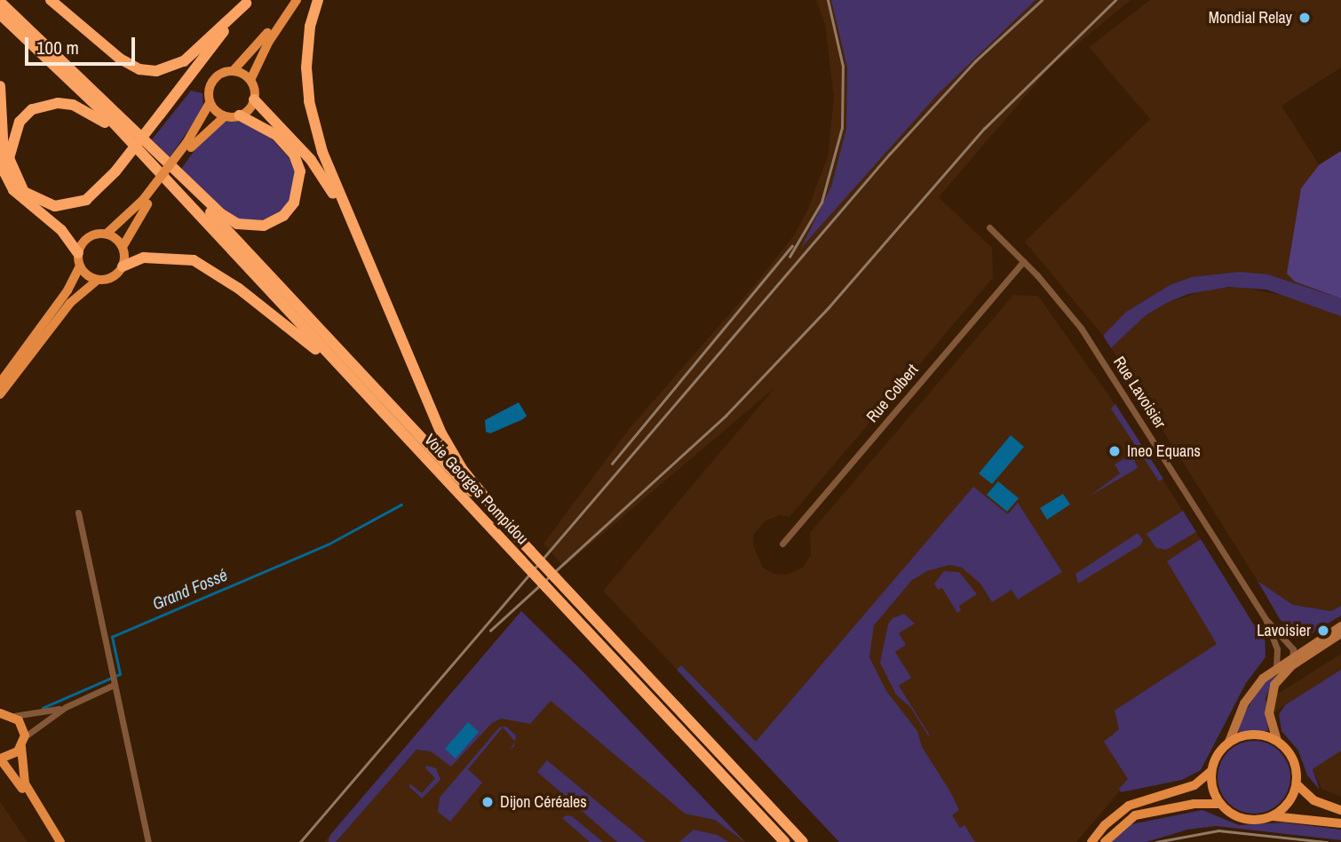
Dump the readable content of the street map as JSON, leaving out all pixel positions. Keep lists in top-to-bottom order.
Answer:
{
  "streets": {
    "highway": ["Voie Georges Pompidou"],
    "street": ["Rue Lavoisier", "Rue Colbert"]
  },
  "crossings": [
    ["Rue Lavoisier", "Rue Colbert"]
  ],
  "water": ["Grand Fossé"],
  "places": [
    "Mondial Relay",
    "Ineo Equans",
    "Lavoisier",
    "Dijon Céréales"
  ],
  "scale_bar": "100 m"
}
